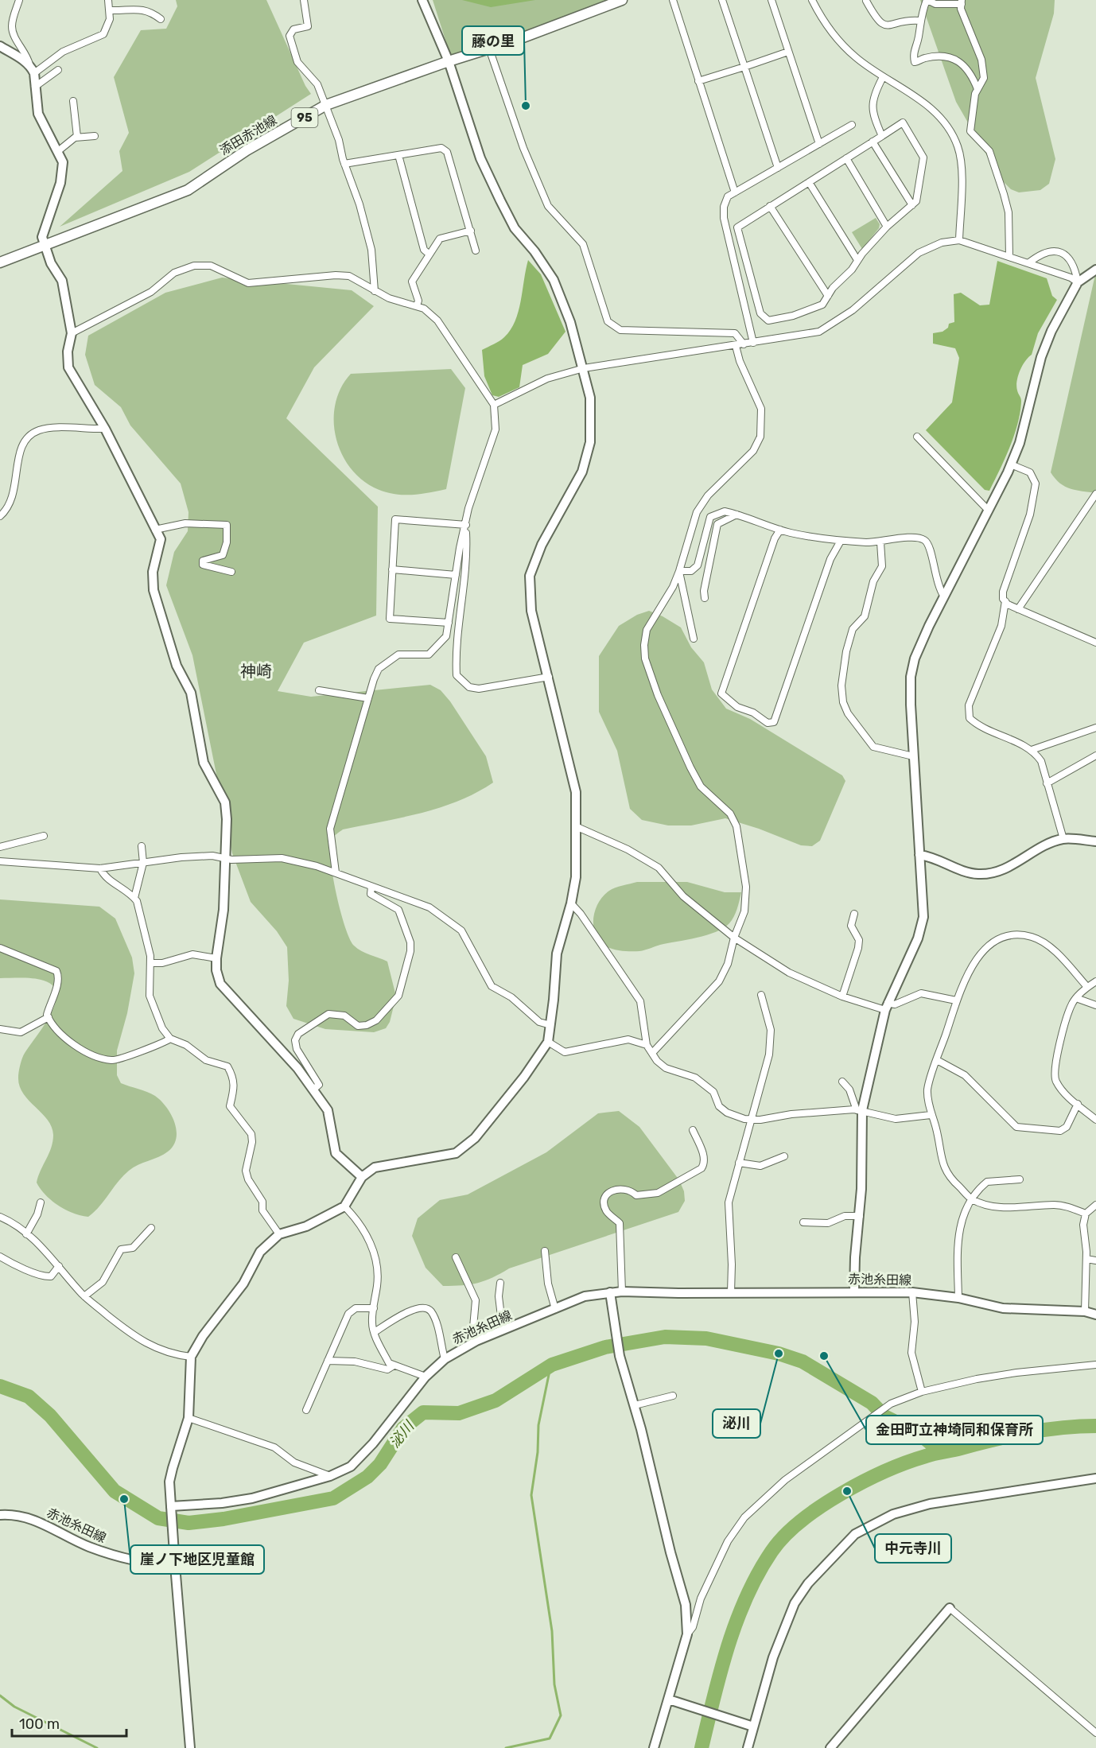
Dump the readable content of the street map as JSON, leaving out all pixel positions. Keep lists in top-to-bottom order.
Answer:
{
  "streets": {
    "main road": ["95", "添田赤池線"],
    "street": ["赤池糸田線"]
  },
  "districts": ["神崎"],
  "water": ["泌川"],
  "places": [
    "藤の里",
    "泌川",
    "金田町立神埼同和保育所",
    "中元寺川",
    "崖ノ下地区児童館"
  ],
  "scale_bar": "100 m"
}
